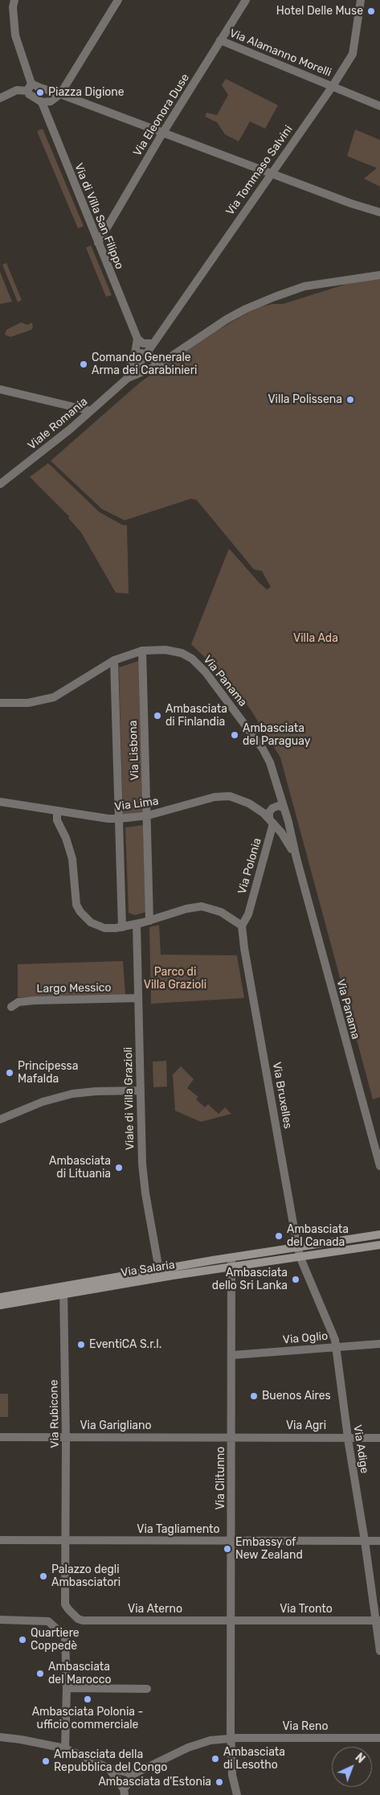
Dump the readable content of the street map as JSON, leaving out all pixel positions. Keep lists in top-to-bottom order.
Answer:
{
  "streets": {
    "main road": ["Via Salaria"],
    "street": [
      "Via Alamanno Morelli",
      "Via Eleonora Duse",
      "Via Tommaso Salvini",
      "Via di Villa San Filippo",
      "Viale Romania",
      "Via Panama",
      "Via Lisbona",
      "Via Lima",
      "Via Polonia",
      "Largo Messico",
      "Via Bruxelles",
      "Viale di Villa Grazioli",
      "Via Oglio",
      "Via Rubicone",
      "Via Garigliano",
      "Via Agri",
      "Via Adige",
      "Via Clitunno",
      "Via Tagliamento",
      "Via Aterno",
      "Via Tronto",
      "Via Reno"
    ]
  },
  "crossings": [
    ["Via Alamanno Morelli", "Via Eleonora Duse"],
    ["Via Alamanno Morelli", "Via Tommaso Salvini"],
    ["Via Eleonora Duse", "Via di Villa San Filippo"],
    ["Via Tommaso Salvini", "Viale Romania"],
    ["Via Panama", "Via Lisbona"],
    ["Via Panama", "Via Lima"],
    ["Via Panama", "Via Polonia"],
    ["Via Lisbona", "Via Lima"],
    ["Via Lima", "Via Polonia"],
    ["Via Polonia", "Via Bruxelles"],
    ["Largo Messico", "Viale di Villa Grazioli"],
    ["Via Bruxelles", "Via Salaria"],
    ["Viale di Villa Grazioli", "Via Salaria"],
    ["Via Salaria", "Via Rubicone"],
    ["Via Salaria", "Via Adige"],
    ["Via Salaria", "Via Clitunno"],
    ["Via Oglio", "Via Adige"],
    ["Via Oglio", "Via Clitunno"],
    ["Via Rubicone", "Via Garigliano"],
    ["Via Rubicone", "Via Tagliamento"],
    ["Via Rubicone", "Via Aterno"],
    ["Via Garigliano", "Via Agri"],
    ["Via Garigliano", "Via Clitunno"],
    ["Via Agri", "Via Adige"],
    ["Via Agri", "Via Clitunno"],
    ["Via Adige", "Via Tagliamento"],
    ["Via Adige", "Via Tronto"],
    ["Via Clitunno", "Via Tagliamento"],
    ["Via Clitunno", "Via Aterno"],
    ["Via Clitunno", "Via Tronto"],
    ["Via Clitunno", "Via Reno"],
    ["Via Aterno", "Via Tronto"]
  ],
  "parks": ["Villa Ada", "Parco di Villa Grazioli"],
  "places": [
    "Hotel Delle Muse",
    "Piazza Digione",
    "Comando Generale Arma dei Carabinieri",
    "Villa Polissena",
    "Ambasciata di Finlandia",
    "Ambasciata del Paraguay",
    "Principessa Mafalda",
    "Ambasciata di Lituania",
    "Ambasciata del Canada",
    "Ambasciata dello Sri Lanka",
    "EventiCA S.r.l.",
    "Buenos Aires",
    "Embassy of New Zealand",
    "Palazzo degli Ambasciatori",
    "Quartiere Coppedè",
    "Ambasciata del Marocco",
    "Ambasciata Polonia - ufficio commerciale",
    "Ambasciata di Lesotho",
    "Ambasciata della Repubblica del Congo",
    "Ambasciata d'Estonia"
  ],
  "north": "top right"
}
